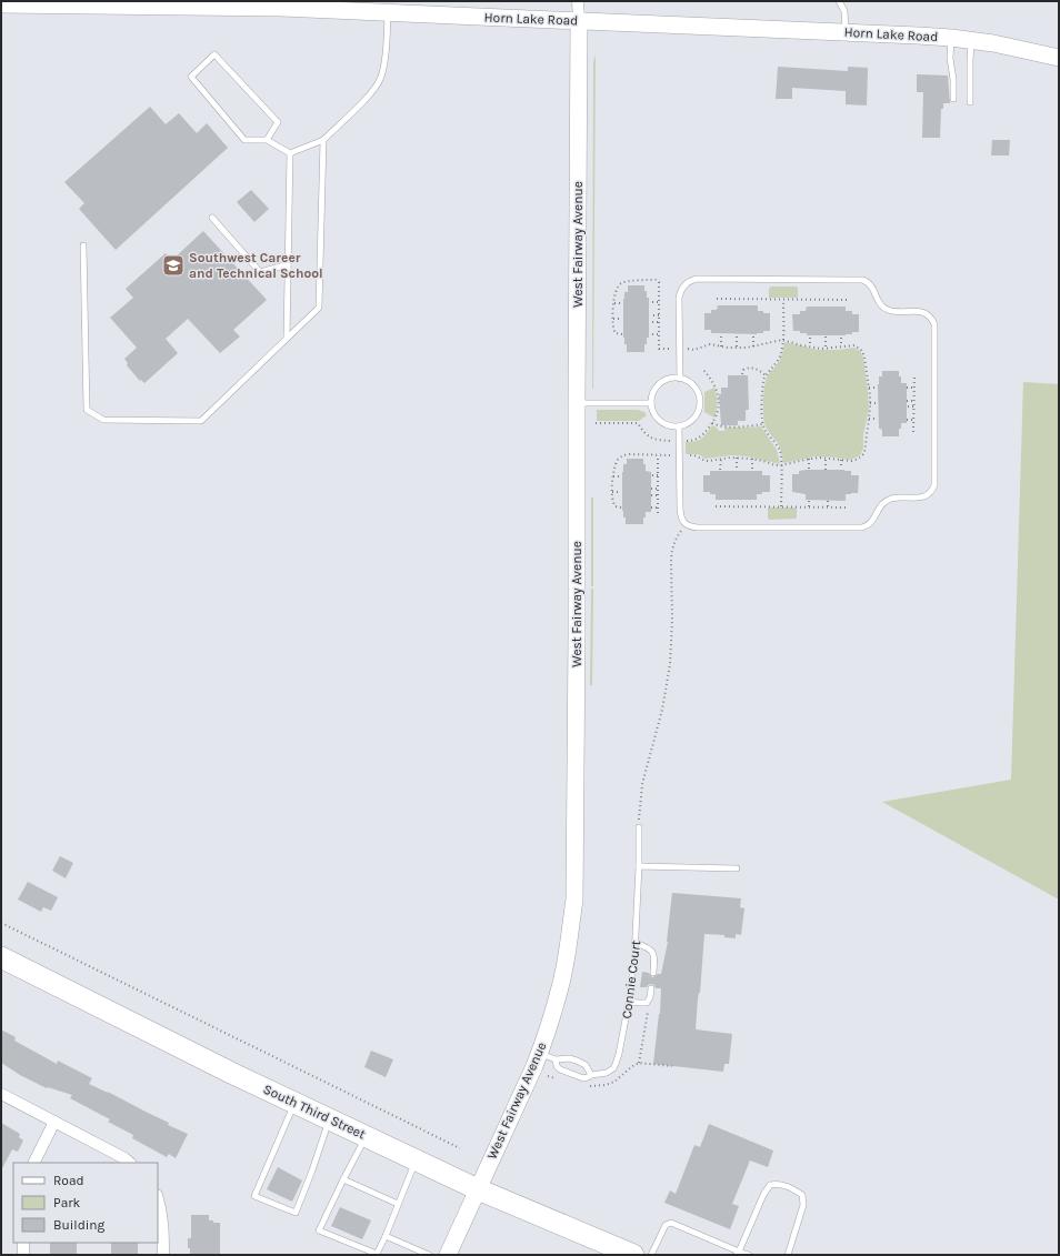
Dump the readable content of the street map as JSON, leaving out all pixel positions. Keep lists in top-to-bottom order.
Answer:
{
  "streets": {
    "highway": ["South Third Street"],
    "street": ["Horn Lake Road", "West Fairway Avenue"],
    "lane": ["Connie Court"]
  },
  "crossings": [
    ["Horn Lake Road", "West Fairway Avenue"],
    ["West Fairway Avenue", "Connie Court"],
    ["West Fairway Avenue", "South Third Street"]
  ],
  "places": {
    "school or university": ["Southwest Career and Technical School"]
  },
  "legend": ["Road", "Park", "Building"]
}
